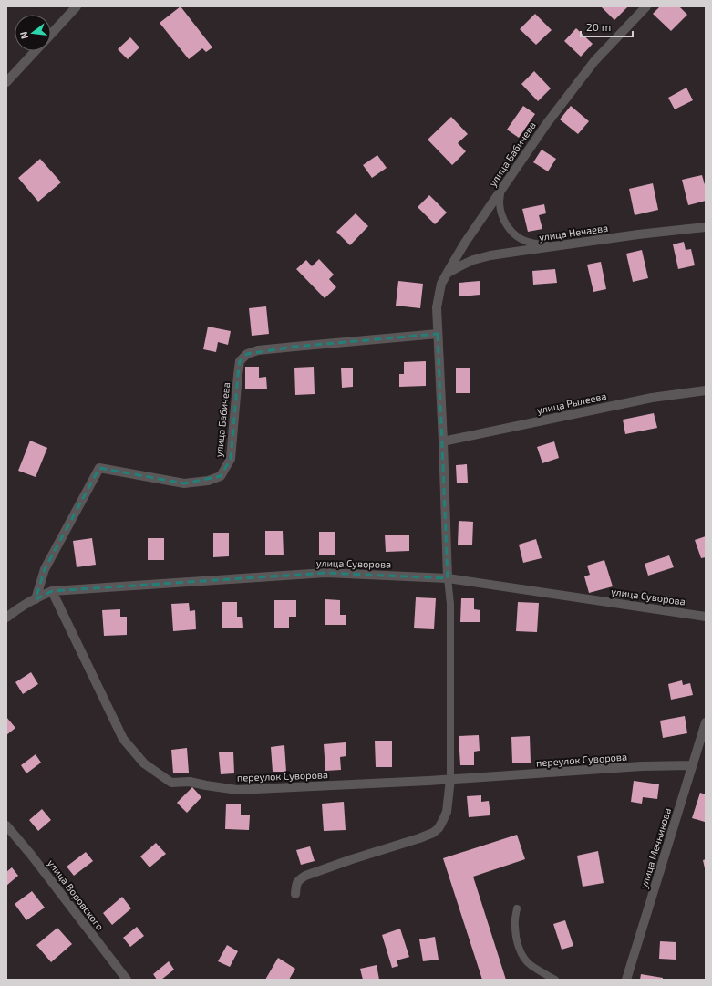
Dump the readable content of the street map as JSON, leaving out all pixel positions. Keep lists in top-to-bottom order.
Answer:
{
  "streets": {
    "street": [
      "улица Бабичева",
      "улица Нечаева",
      "улица Рылеева",
      "улица Суворова",
      "переулок Суворова",
      "улица Мечникова",
      "улица Воровского"
    ]
  },
  "crossings": [
    ["улица Бабичева", "улица Нечаева"],
    ["улица Бабичева", "улица Рылеева"],
    ["улица Бабичева", "улица Суворова"],
    ["улица Суворова", "переулок Суворова"],
    ["переулок Суворова", "улица Мечникова"]
  ],
  "scale_bar": "20 m",
  "north": "left"
}
